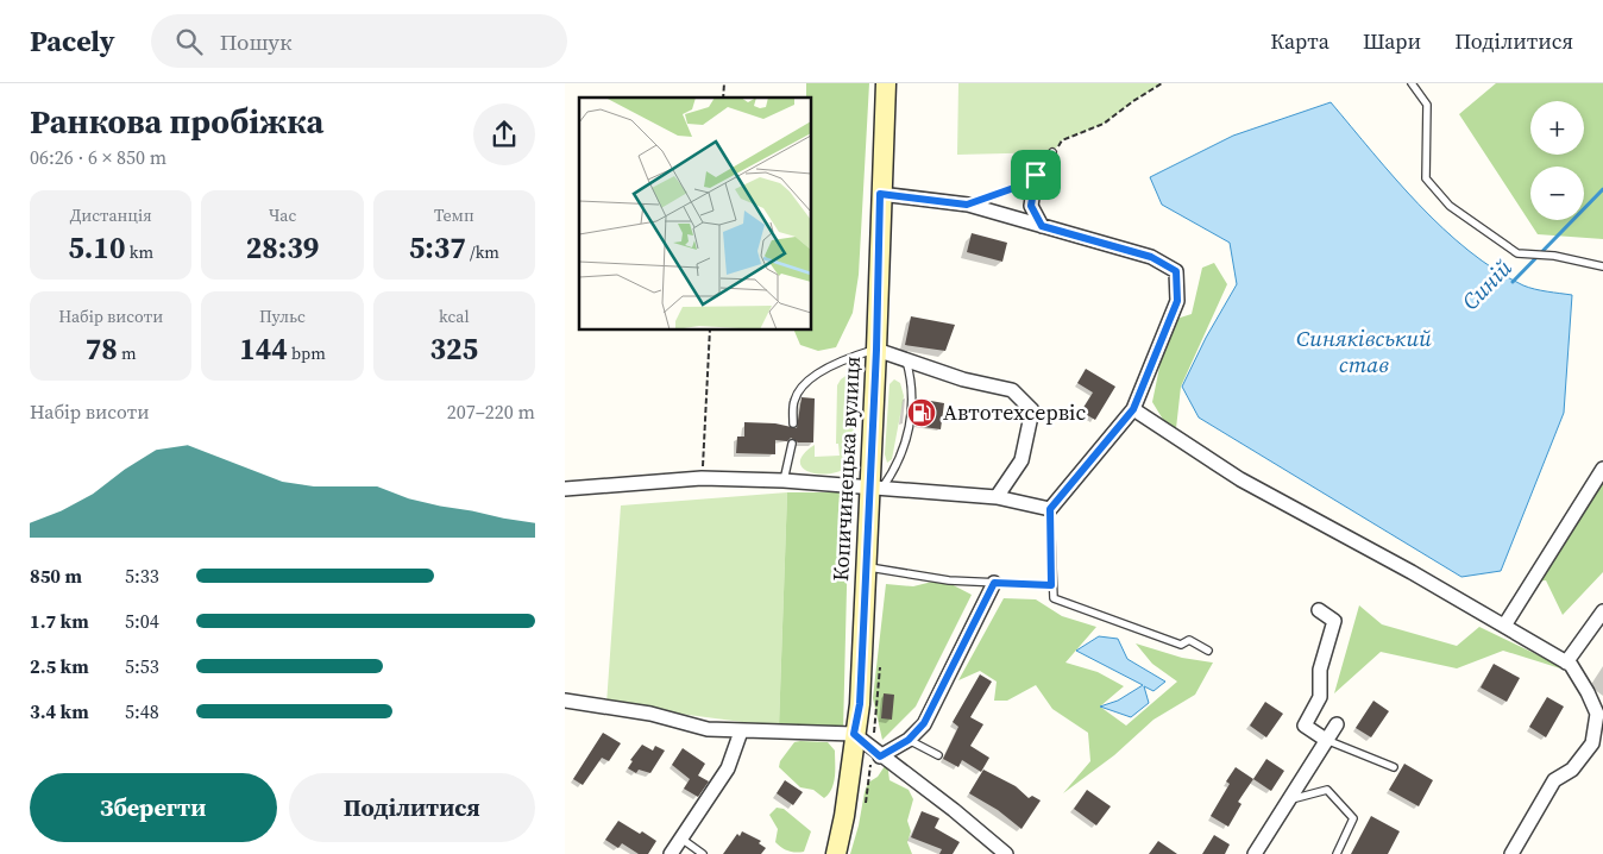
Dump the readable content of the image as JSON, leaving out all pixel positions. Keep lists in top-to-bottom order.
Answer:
{
  "streets": {
    "main road": ["Копичинецька вулиця"]
  },
  "water": ["Синій", "Синяківський став"],
  "places": {
    "fuel station": ["Автотехсервіс"]
  },
  "page": {
    "header": "Pacely",
    "search": "Пошук",
    "nav": ["Карта", "Шари", "Поділитися"],
    "heading": ["Ранкова пробіжка", "06:26 · 6 × 850 m"],
    "map_buttons": ["+", "−"],
    "stats": [
      ["Дистанція", "5.10 km"],
      ["Час", "28:39"],
      ["Темп", "5:37 /km"],
      ["Набір висоти", "78 m"],
      ["Пульс", "144 bpm"],
      ["kcal", "325"]
    ],
    "chart": ["Набір висоти", "207–220 m"],
    "list": [
      {
        "name": "850 m",
        "note": "5:33"
      },
      {
        "name": "1.7 km",
        "note": "5:04"
      },
      {
        "name": "2.5 km",
        "note": "5:53"
      },
      {
        "name": "3.4 km",
        "note": "5:48"
      }
    ],
    "buttons": ["Зберегти", "Поділитися"]
  }
}
